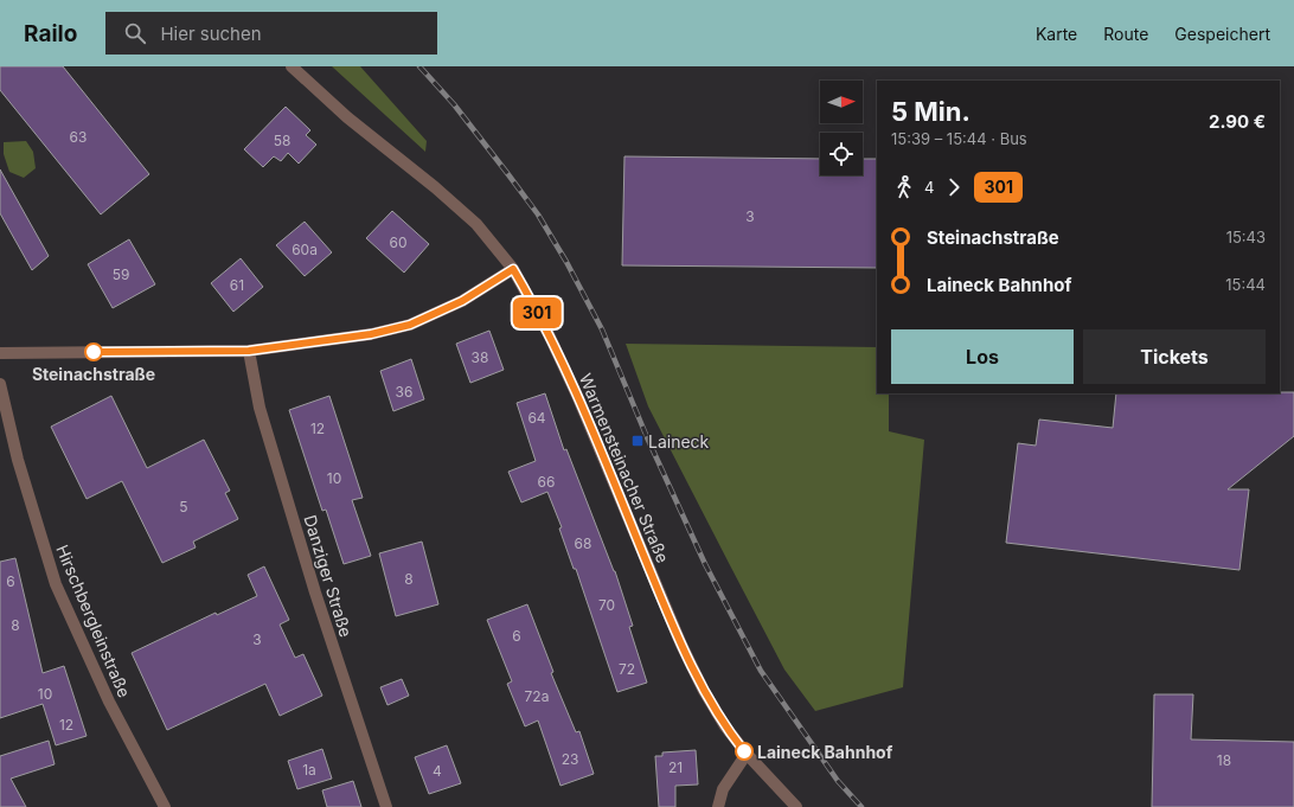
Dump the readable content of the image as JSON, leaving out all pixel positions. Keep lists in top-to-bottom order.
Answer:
{
  "streets": {
    "street": ["Warmensteinacher Straße", "Danziger Straße", "Hirschbergleinstraße"]
  },
  "places": {
    "other": ["Steinachstraße", "Laineck Bahnhof"],
    "transit": ["Laineck"]
  },
  "lines": ["bus line 301"],
  "house_numbers": [
    "63",
    "58",
    "3",
    "60",
    "60a",
    "59",
    "61",
    "38",
    "36",
    "64",
    "12",
    "10",
    "66",
    "5",
    "68",
    "8",
    "6",
    "70",
    "8",
    "6",
    "3",
    "72",
    "10",
    "72a",
    "12",
    "23",
    "18",
    "21",
    "1a",
    "4"
  ],
  "north": "right",
  "page": {
    "header": "Railo",
    "search": "Hier suchen",
    "nav": ["Karte", "Route", "Gespeichert"],
    "on_map": "301",
    "heading": ["5 Min.", "15:39 – 15:44 · Bus", "2.90 €"],
    "legs": ["4", "301"],
    "list": [
      {
        "name": "Steinachstraße",
        "value": "15:43"
      },
      {
        "name": "Laineck Bahnhof",
        "value": "15:44"
      }
    ],
    "buttons": ["Los", "Tickets"]
  }
}
